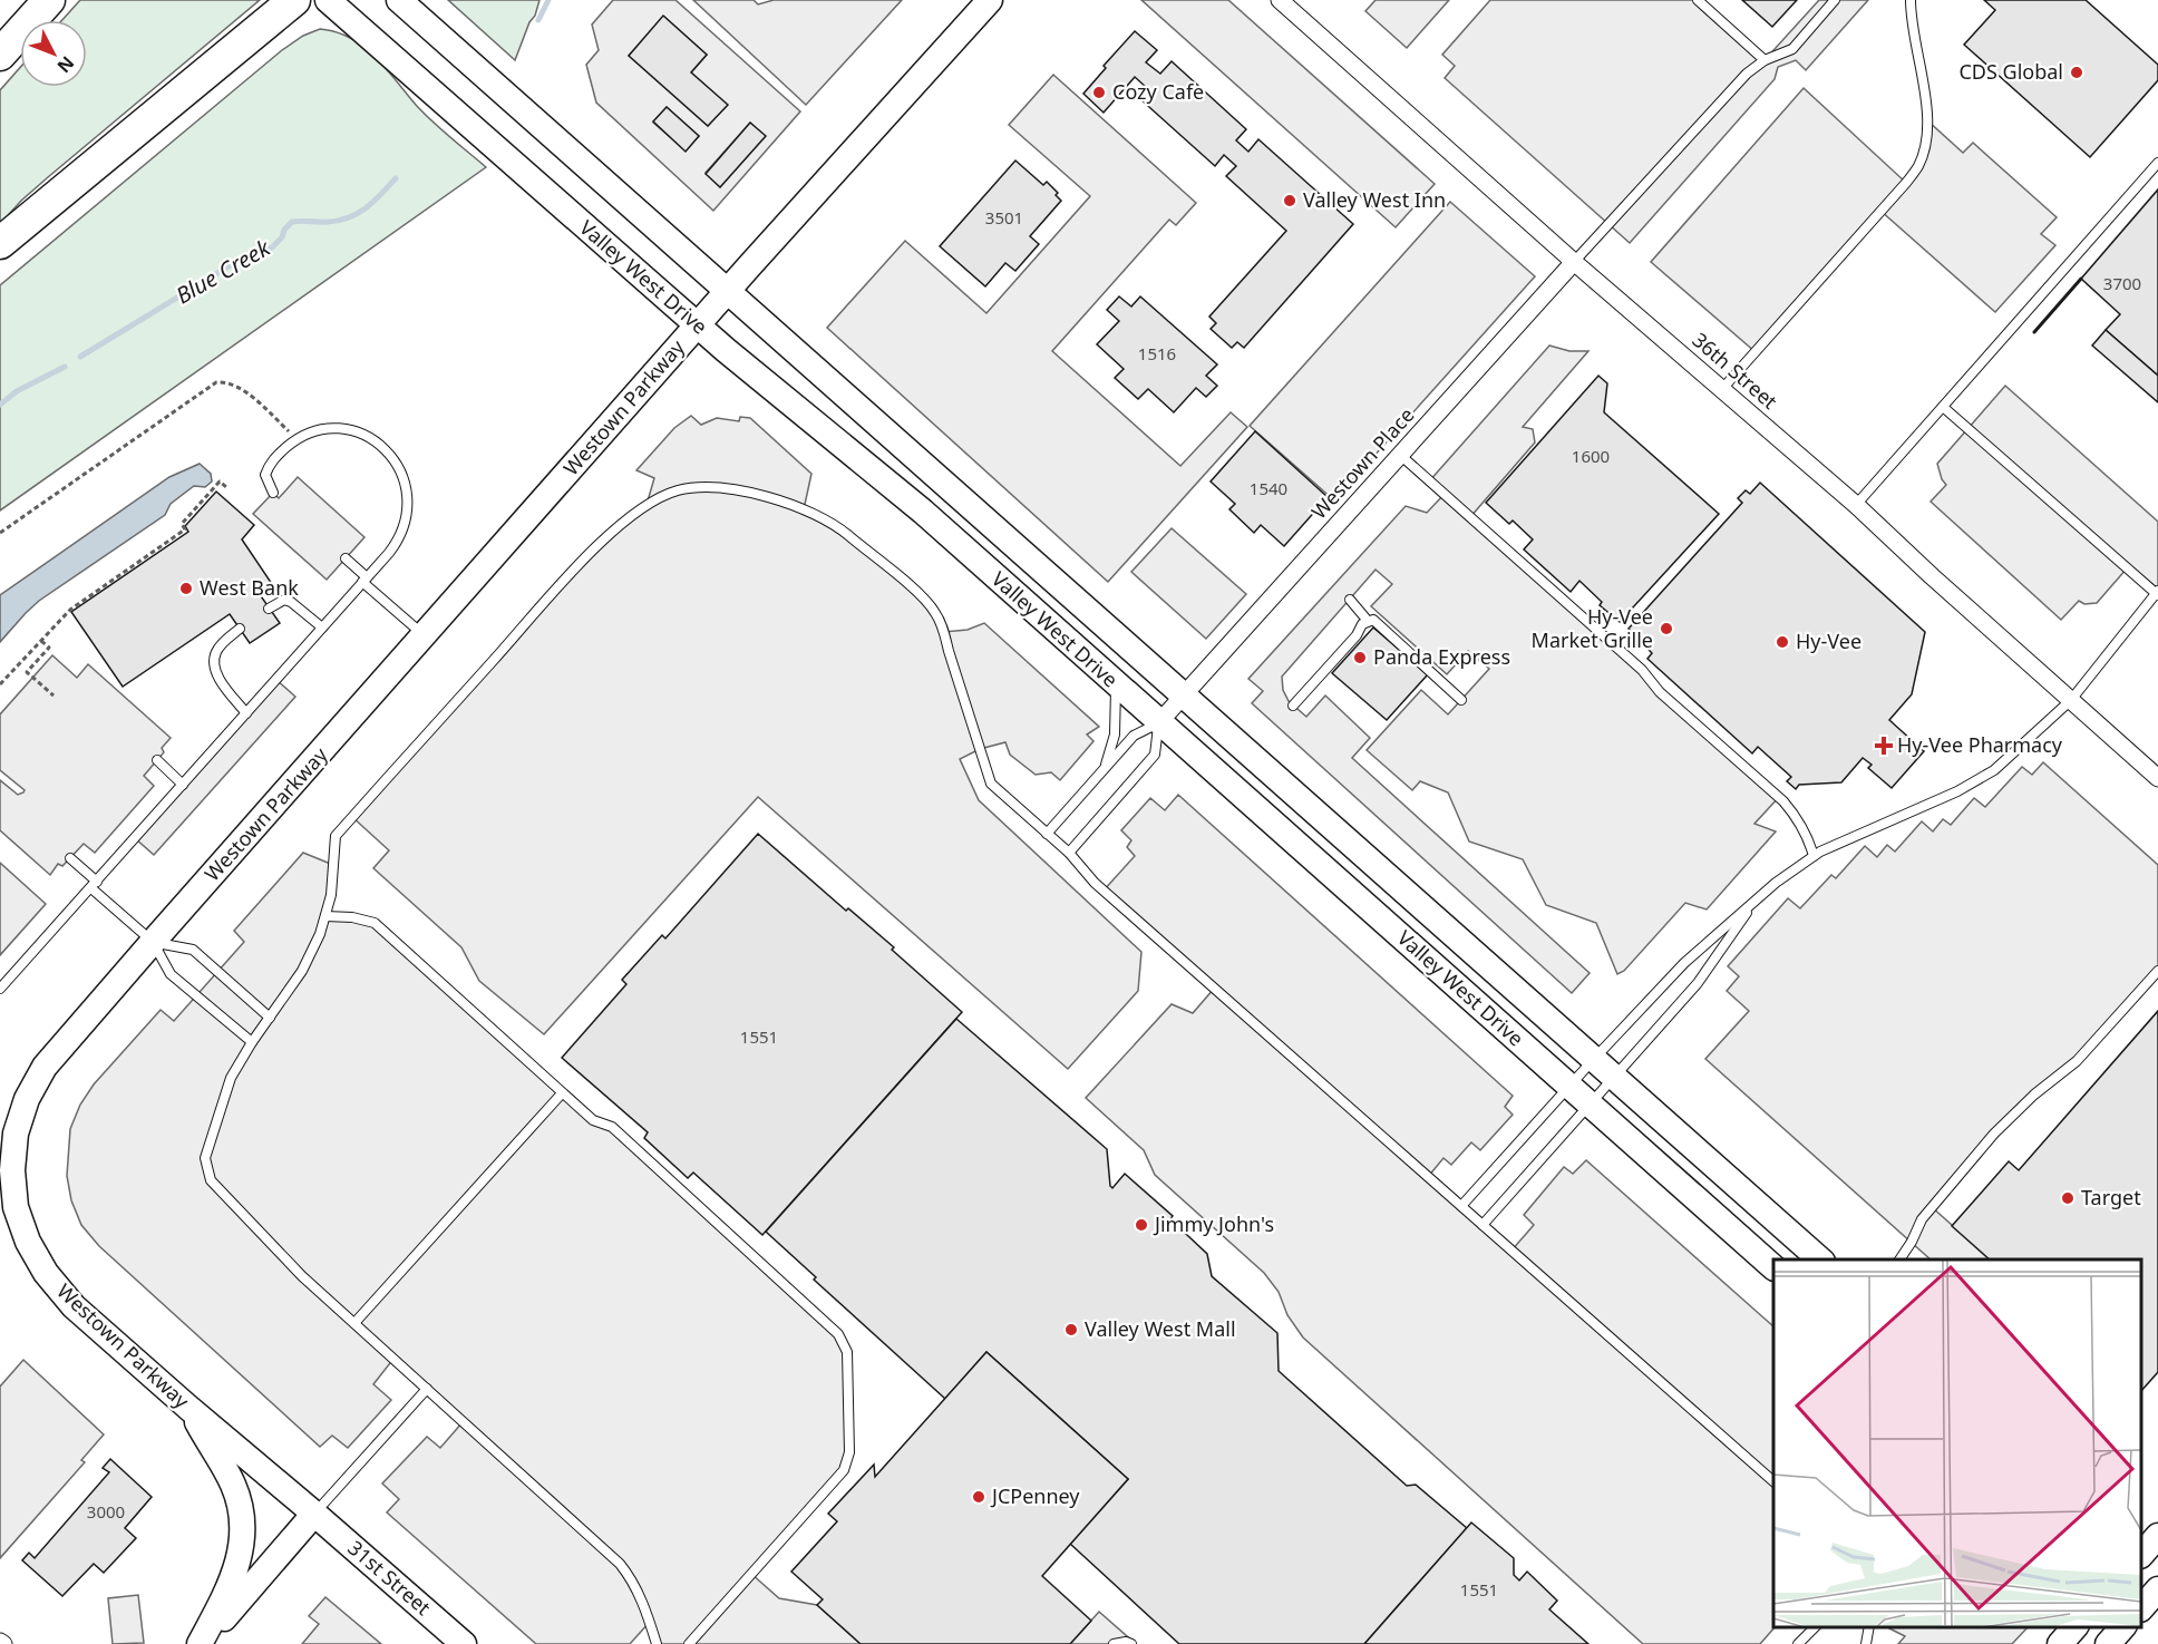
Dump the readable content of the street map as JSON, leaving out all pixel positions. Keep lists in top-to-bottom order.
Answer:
{
  "streets": {
    "main road": ["Valley West Drive", "Westown Parkway", "31st Street"],
    "street": ["36th Street", "Westown Place"]
  },
  "crossings": [
    ["Valley West Drive", "Westown Parkway"],
    ["Valley West Drive", "Westown Place"],
    ["36th Street", "Westown Place"],
    ["Westown Parkway", "31st Street"]
  ],
  "water": ["Blue Creek"],
  "places": {
    "other": [
      "CDS Global",
      "Cozy Cafe",
      "Valley West Inn",
      "West Bank",
      "Hy-Vee Market Grille",
      "Hy-Vee",
      "Panda Express",
      "Target",
      "Jimmy John's",
      "Valley West Mall",
      "JCPenney"
    ],
    "health": ["Hy-Vee Pharmacy"]
  },
  "house_numbers": [
    "3501",
    "3700",
    "1516",
    "1600",
    "1540",
    "1551",
    "3000",
    "1551"
  ],
  "north": "bottom right"
}
